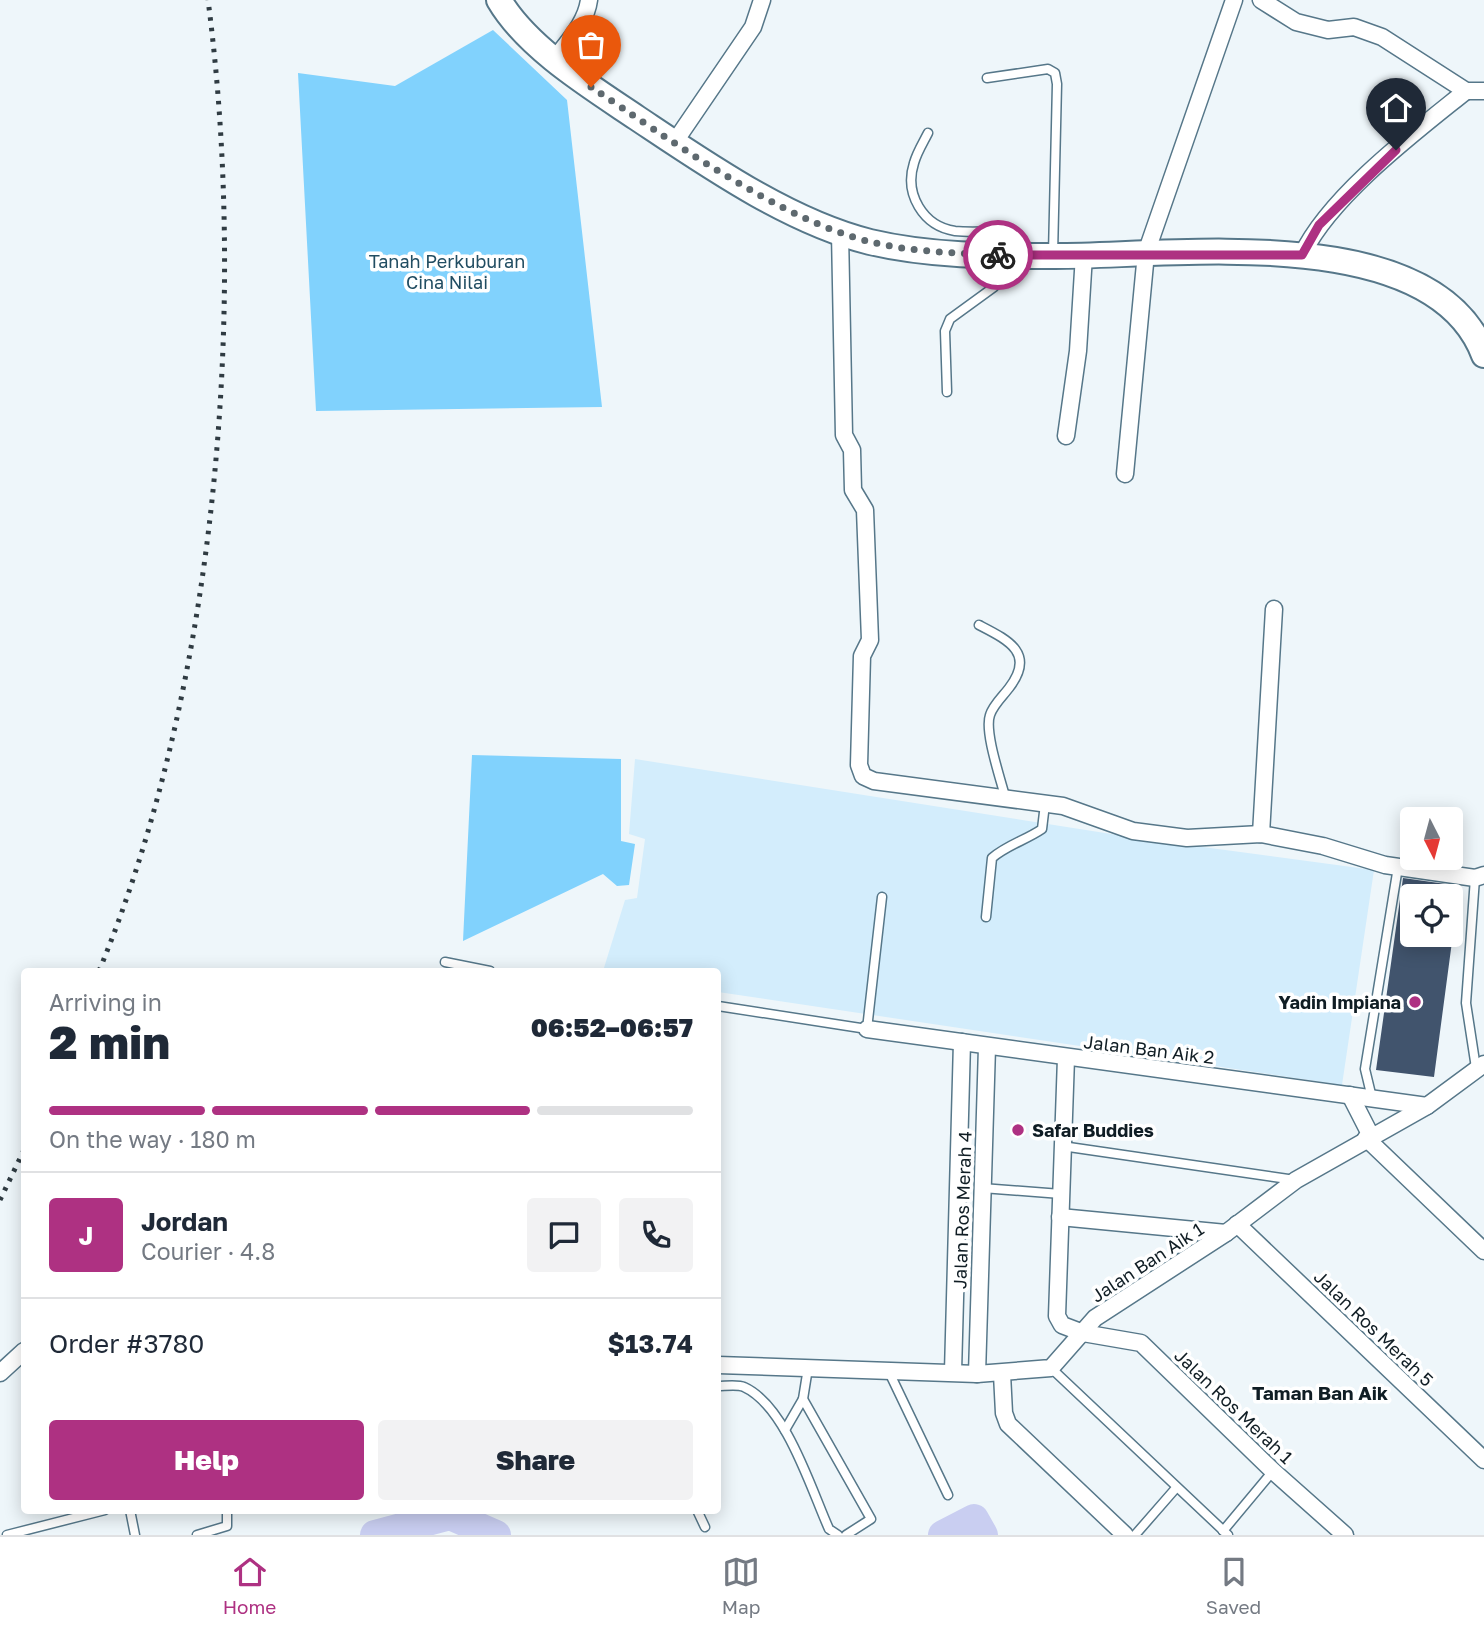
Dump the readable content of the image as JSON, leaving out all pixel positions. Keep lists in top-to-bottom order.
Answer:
{
  "streets": {
    "street": [
      "Jalan Ban Aik 2",
      "Jalan Ros Merah 4",
      "Jalan Ban Aik 1",
      "Jalan Ros Merah 5",
      "Jalan Ros Merah 1"
    ]
  },
  "crossings": [
    ["Jalan Ban Aik 2", "Jalan Ros Merah 4"],
    ["Jalan Ban Aik 2", "Jalan Ban Aik 1"],
    ["Jalan Ban Aik 1", "Jalan Ros Merah 5"],
    ["Jalan Ban Aik 1", "Jalan Ros Merah 1"]
  ],
  "districts": ["Taman Ban Aik"],
  "parks": ["Tanah Perkuburan Cina Nilai"],
  "places": ["Yadin Impiana", "Safar Buddies"],
  "north": "bottom",
  "page": {
    "heading": ["2 min", "Arriving in", "06:52–06:57"],
    "panel": [
      "Jordan",
      "Courier · 4.8",
      "Order #3780",
      "$13.74"
    ],
    "bar": "On the way · 180 m",
    "round": "J",
    "buttons": ["Help", "Share"],
    "tabs": ["Home", "Map", "Saved"]
  }
}
